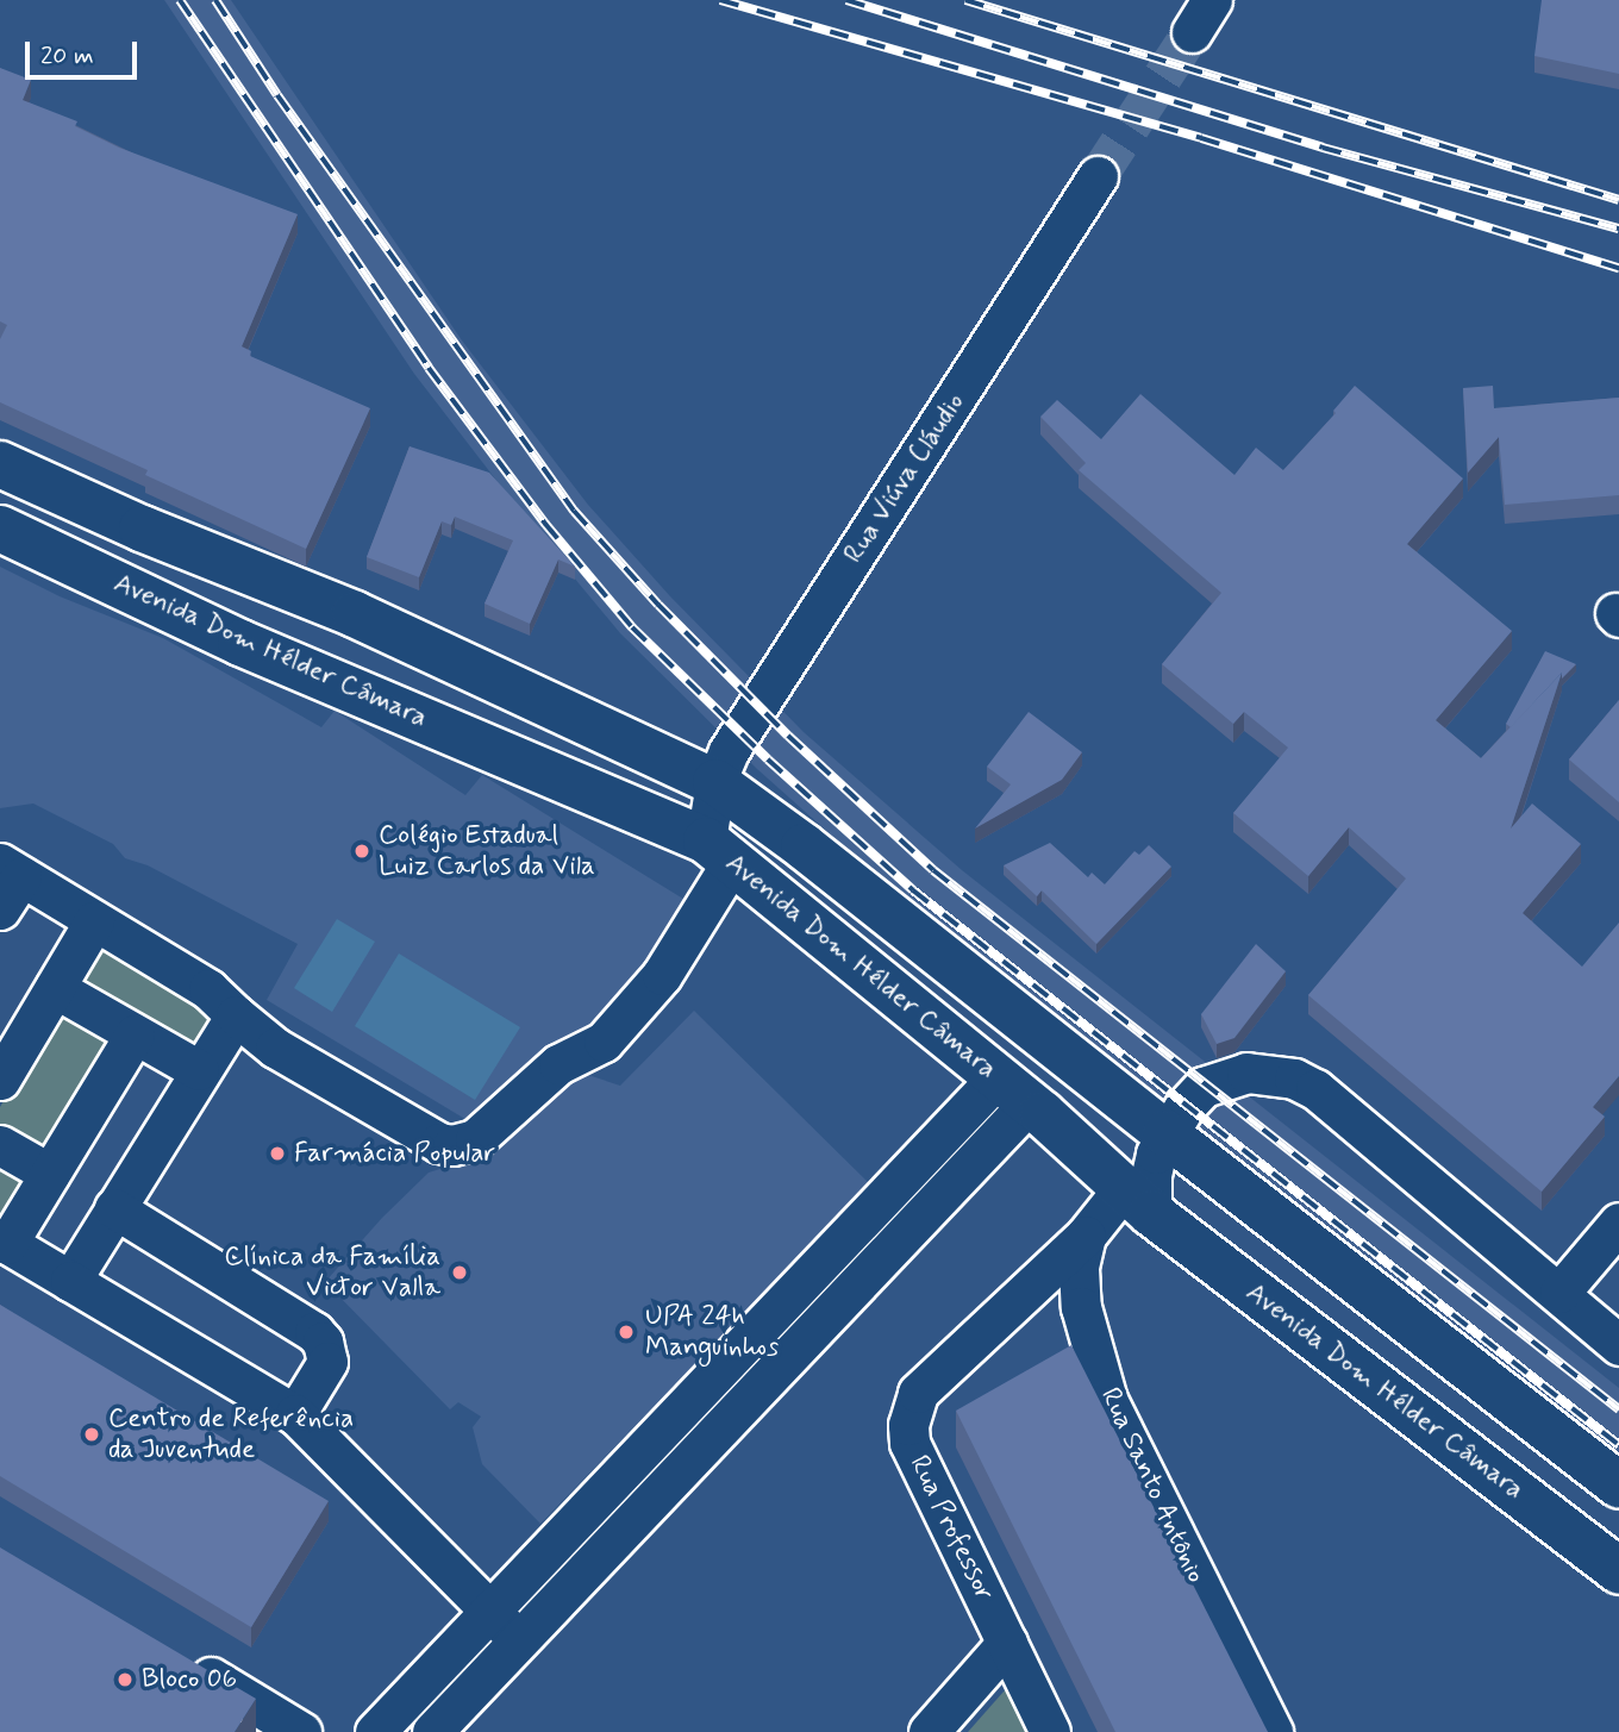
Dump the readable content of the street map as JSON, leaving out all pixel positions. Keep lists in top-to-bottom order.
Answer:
{
  "streets": {
    "main road": ["Avenida Dom Hélder Câmara"],
    "street": ["Rua Viúva Cláudio", "Rua Santo Antônio", "Rua Professor"]
  },
  "crossings": [
    ["Rua Viúva Cláudio", "Avenida Dom Hélder Câmara"],
    ["Avenida Dom Hélder Câmara", "Rua Santo Antônio"],
    ["Rua Santo Antônio", "Rua Professor"]
  ],
  "places": [
    "Colégio Estadual Luiz Carlos da Vila",
    "Farmácia Popular",
    "Clínica da Família Victor Valla",
    "UPA 24h Manguinhos",
    "Centro de Referência da Juventude",
    "Bloco 06"
  ],
  "scale_bar": "20 m"
}
